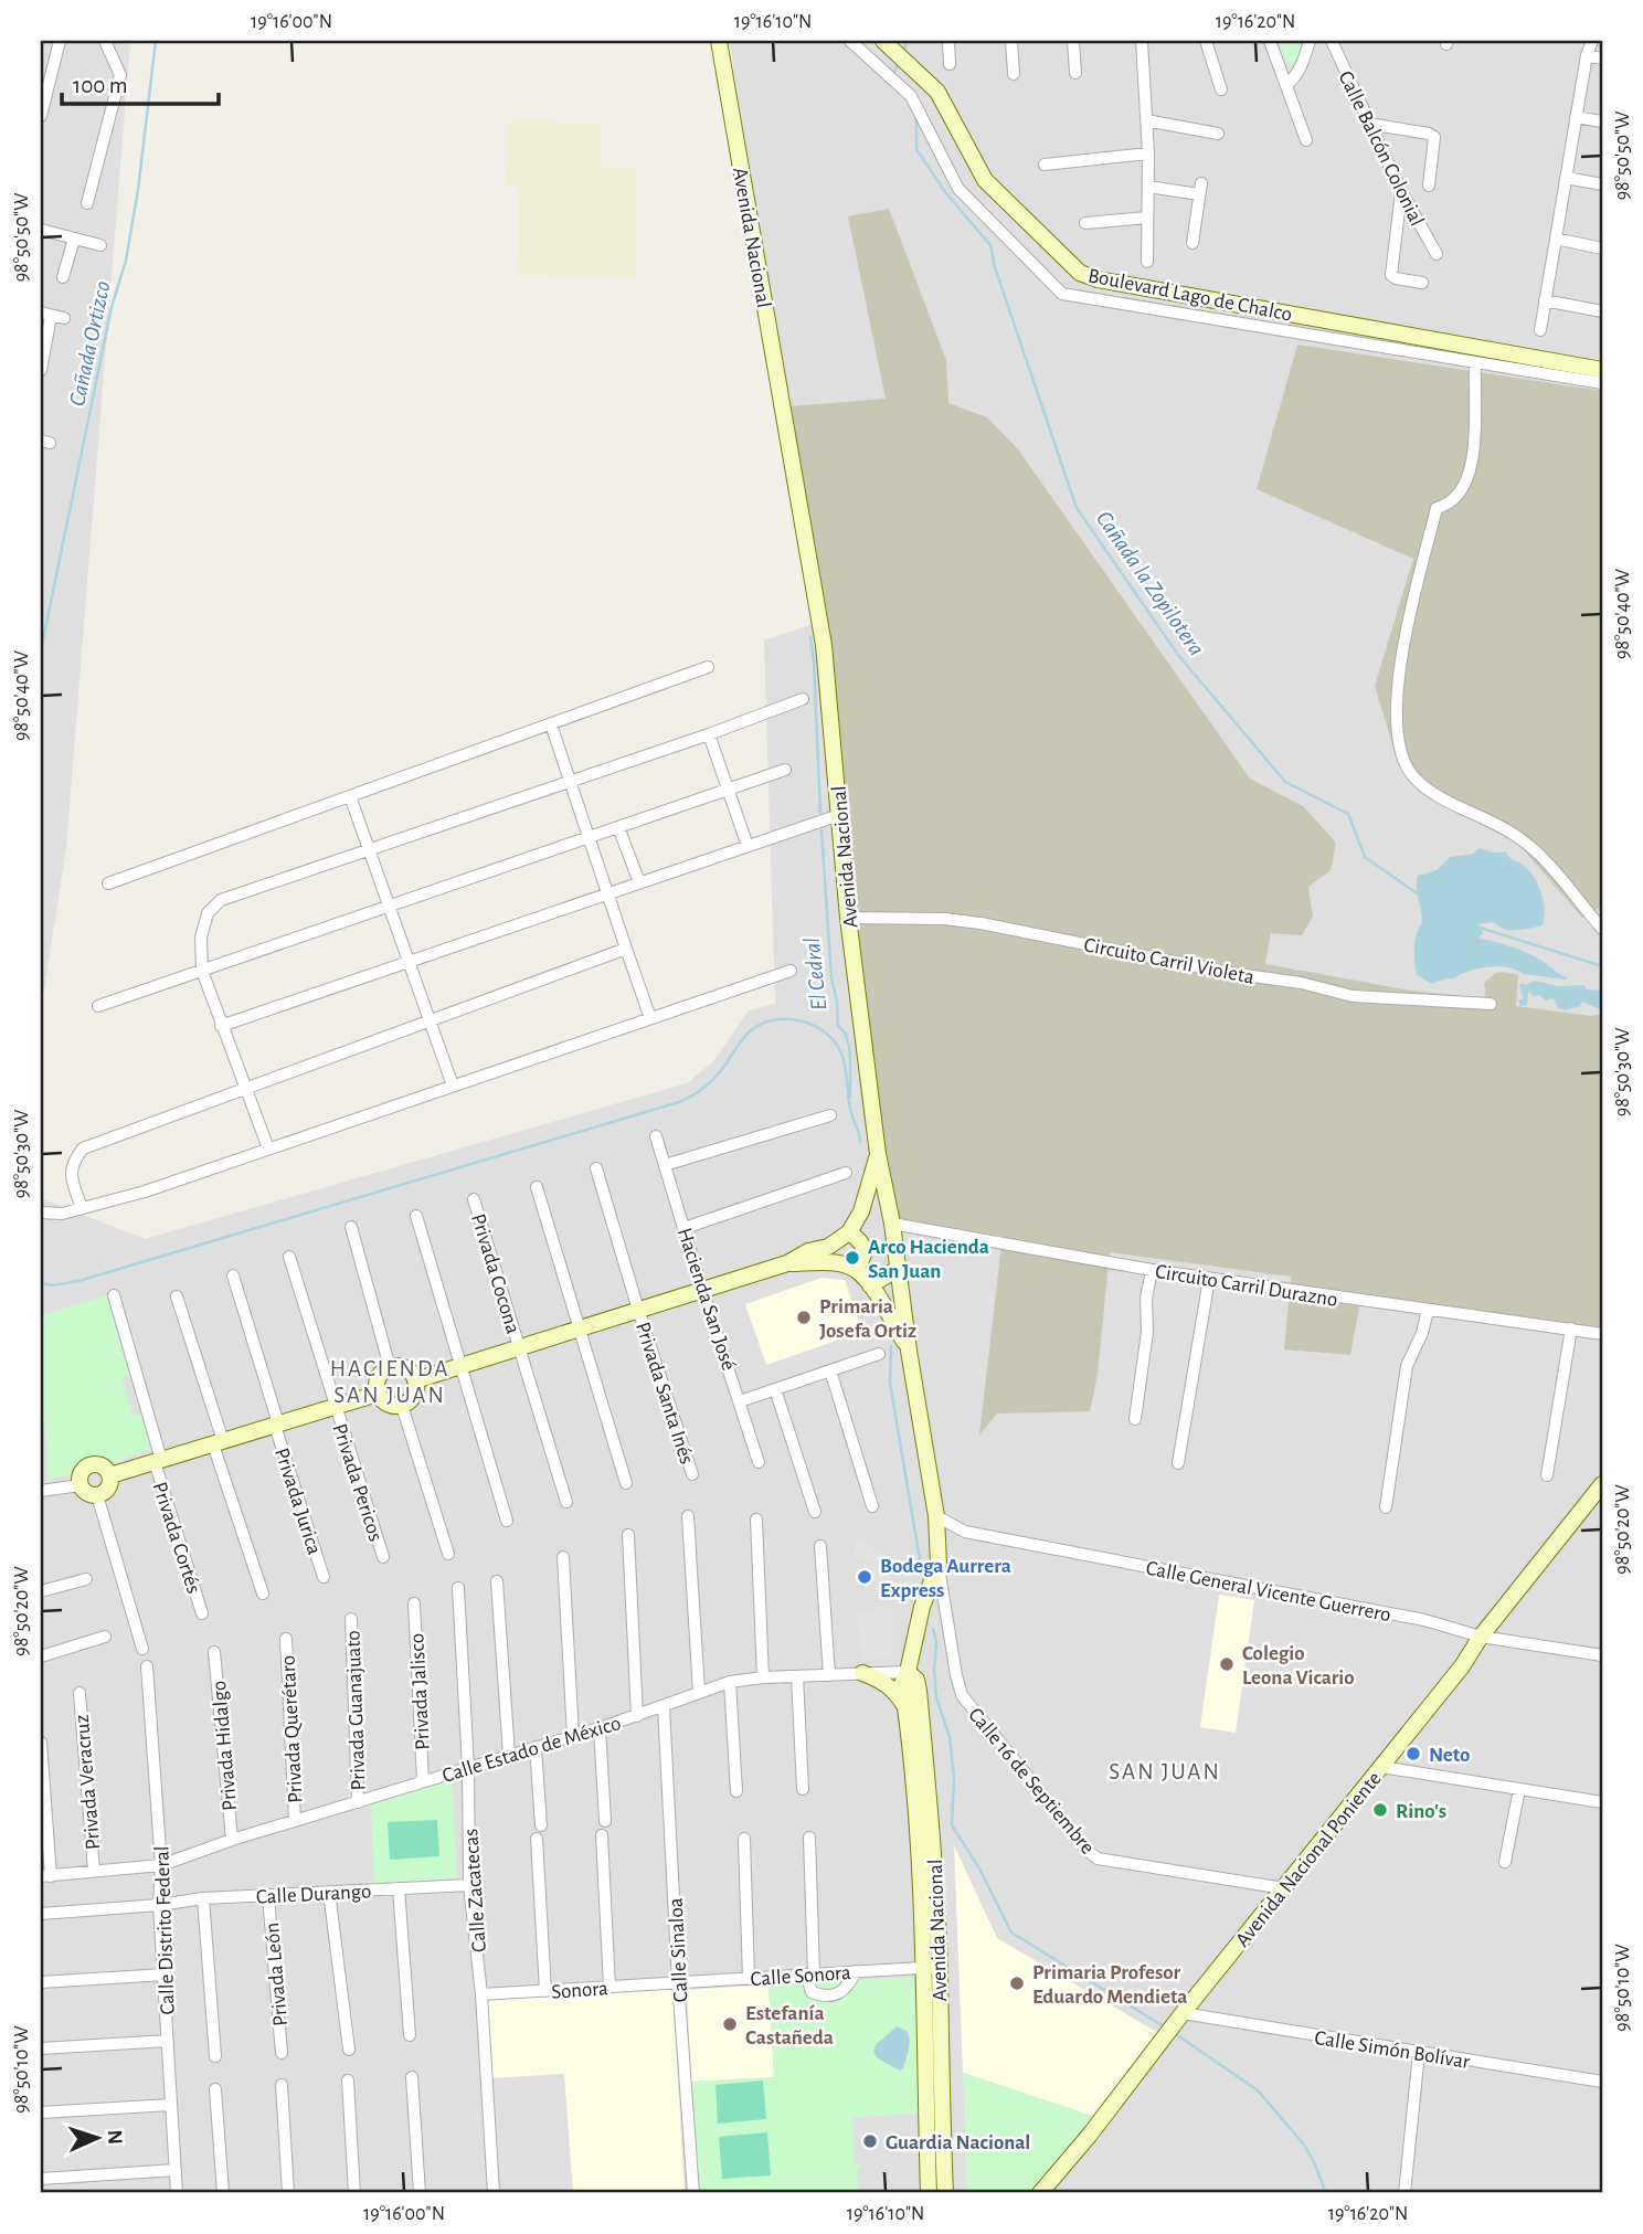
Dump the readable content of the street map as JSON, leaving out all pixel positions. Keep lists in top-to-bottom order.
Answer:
{
  "streets": {
    "main road": ["Avenida Nacional", "Boulevard Lago de Chalco", "Avenida Nacional Poniente"],
    "street": [
      "Calle Balcón Colonial",
      "Circuito Carril Violeta",
      "Privada Cocona",
      "Circuito Carril Durazno",
      "Hacienda San José",
      "Privada Santa Inés",
      "Privada Pericos",
      "Privada Jurica",
      "Privada Cortés",
      "Calle General Vicente Guerrero",
      "Privada Jalisco",
      "Privada Guanajuato",
      "Privada Querétaro",
      "Privada Hidalgo",
      "Calle Estado de México",
      "Calle 16 de Septiembre",
      "Privada Veracruz",
      "Calle Zacatecas",
      "Calle Durango",
      "Calle Distrito Federal",
      "Calle Sinaloa",
      "Privada León",
      "Calle Sonora",
      "Sonora",
      "Calle Simón Bolívar"
    ]
  },
  "crossings": [
    ["Avenida Nacional", "Circuito Carril Violeta"],
    ["Avenida Nacional", "Circuito Carril Durazno"],
    ["Avenida Nacional", "Calle General Vicente Guerrero"],
    ["Avenida Nacional", "Calle Estado de México"],
    ["Avenida Nacional", "Calle 16 de Septiembre"],
    ["Avenida Nacional", "Calle Sonora"],
    ["Calle General Vicente Guerrero", "Avenida Nacional Poniente"],
    ["Privada Jalisco", "Calle Estado de México"],
    ["Privada Guanajuato", "Calle Estado de México"],
    ["Privada Querétaro", "Calle Estado de México"],
    ["Privada Hidalgo", "Calle Estado de México"],
    ["Calle Estado de México", "Privada Veracruz"],
    ["Calle Estado de México", "Calle Zacatecas"],
    ["Calle Estado de México", "Calle Distrito Federal"],
    ["Calle Estado de México", "Calle Sinaloa"],
    ["Calle 16 de Septiembre", "Avenida Nacional Poniente"],
    ["Avenida Nacional Poniente", "Calle Simón Bolívar"],
    ["Calle Zacatecas", "Calle Durango"],
    ["Calle Zacatecas", "Sonora"],
    ["Calle Durango", "Calle Distrito Federal"],
    ["Calle Durango", "Privada León"],
    ["Calle Sinaloa", "Calle Sonora"],
    ["Calle Sinaloa", "Sonora"],
    ["Calle Sonora", "Sonora"]
  ],
  "districts": ["HACIENDA SAN JUAN", "SAN JUAN"],
  "water": ["Cañada Ortizco", "Cañada la Zopilotera", "El Cedral"],
  "places": [
    "Arco Hacienda San Juan",
    "Primaria Josefa Ortiz",
    "Bodega Aurrera Express",
    "Colegio Leona Vicario",
    "Neto",
    "Rino's",
    "Primaria Profesor Eduardo Mendieta",
    "Estefanía Castañeda",
    "Guardia Nacional"
  ],
  "scale_bar": "100 m",
  "north": "right",
  "coordinates": [
    "19°16'00\"N",
    "19°16'10\"N",
    "19°16'20\"N",
    "98°50'50\"W",
    "98°50'40\"W",
    "98°50'30\"W",
    "98°50'20\"W",
    "98°50'10\"W"
  ]
}
